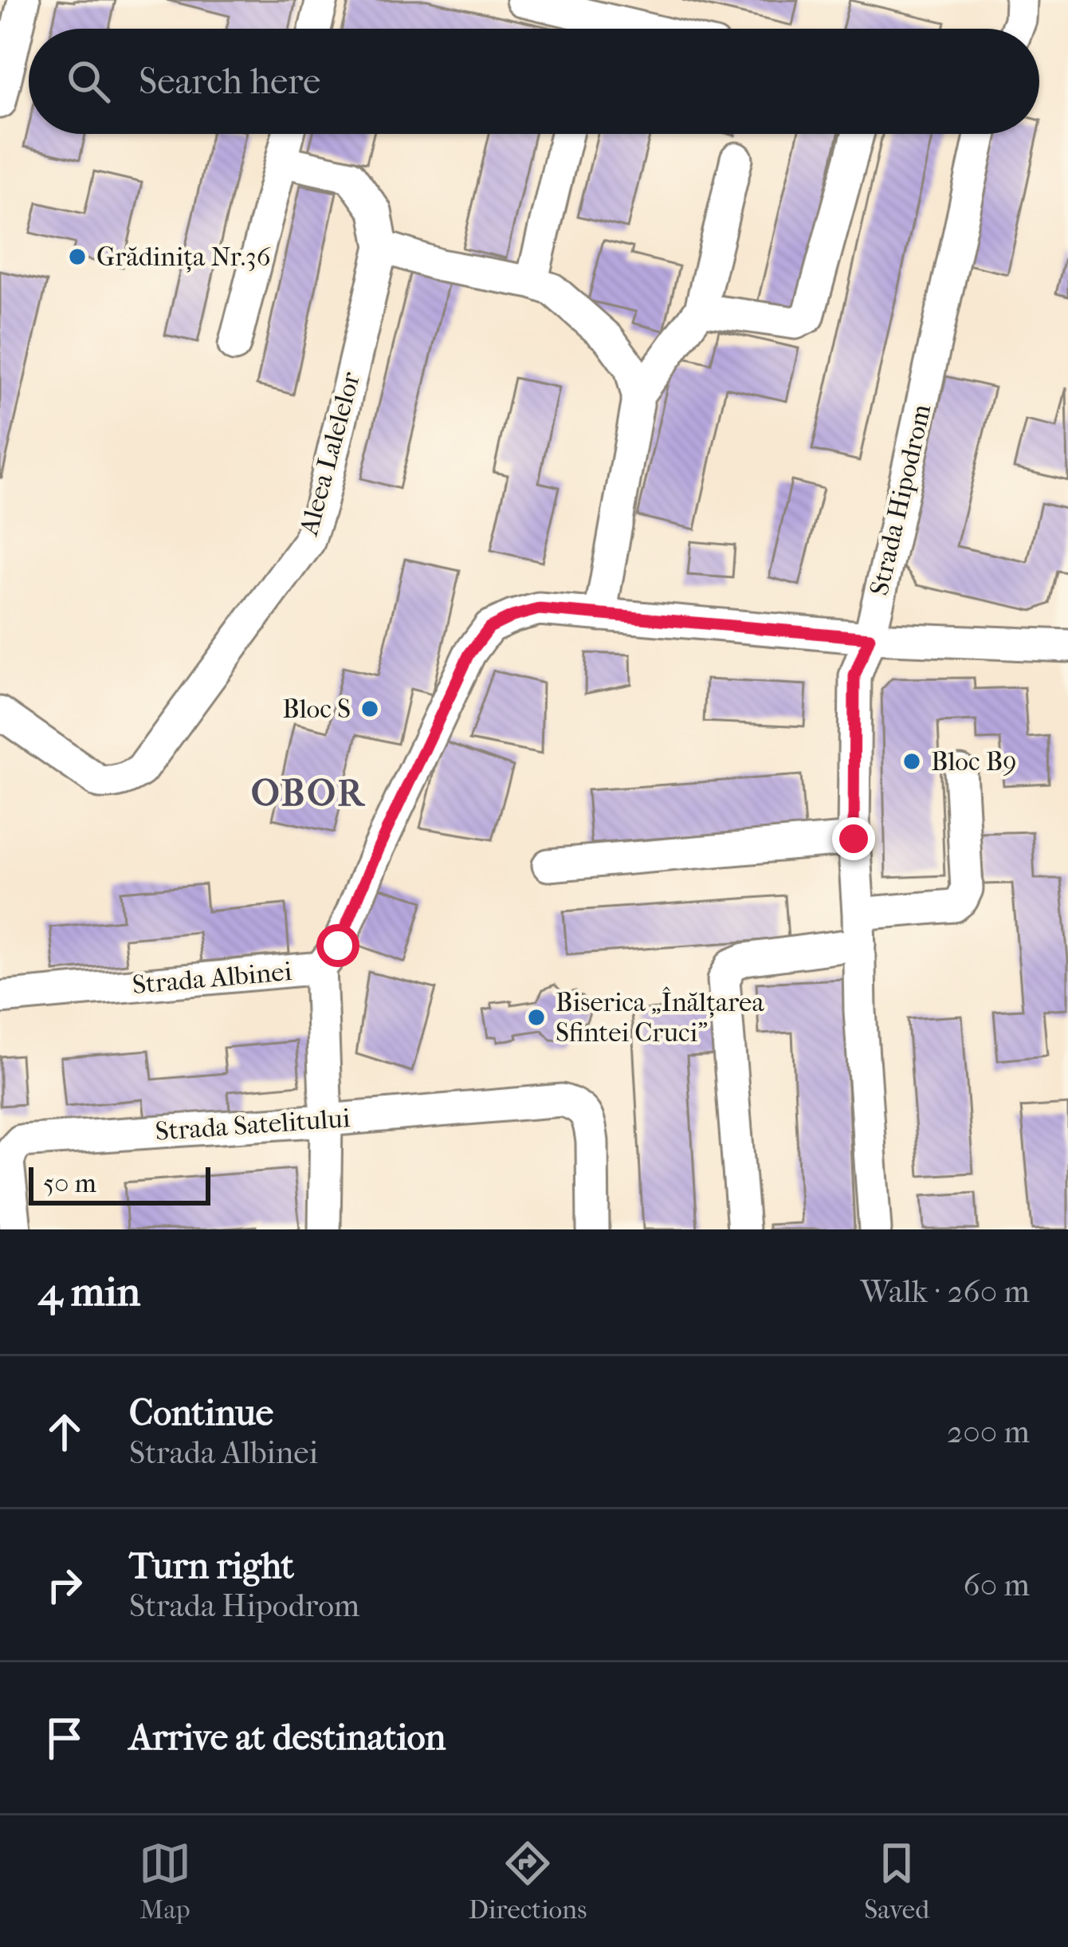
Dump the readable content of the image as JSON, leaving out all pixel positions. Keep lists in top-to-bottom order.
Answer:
{
  "streets": {
    "street": [
      "Aleea Lalelelor",
      "Strada Hipodrom",
      "Strada Albinei",
      "Strada Satelitului"
    ]
  },
  "crossings": [
    ["Strada Hipodrom", "Strada Albinei"]
  ],
  "districts": ["OBOR"],
  "places": [
    "Grădinița Nr.36",
    "Bloc S",
    "Bloc B9",
    "Biserica „Înălțarea Sfintei Cruci\""
  ],
  "scale_bar": "50 m",
  "page": {
    "search": "Search here",
    "scale": "50 m",
    "heading": ["4 min", "Walk · 260 m"],
    "list": [
      ["Continue", "Strada Albinei", "200 m"],
      ["Turn right", "Strada Hipodrom", "60 m"],
      "Arrive at destination"
    ],
    "nav": ["Map", "Directions", "Saved"]
  }
}
